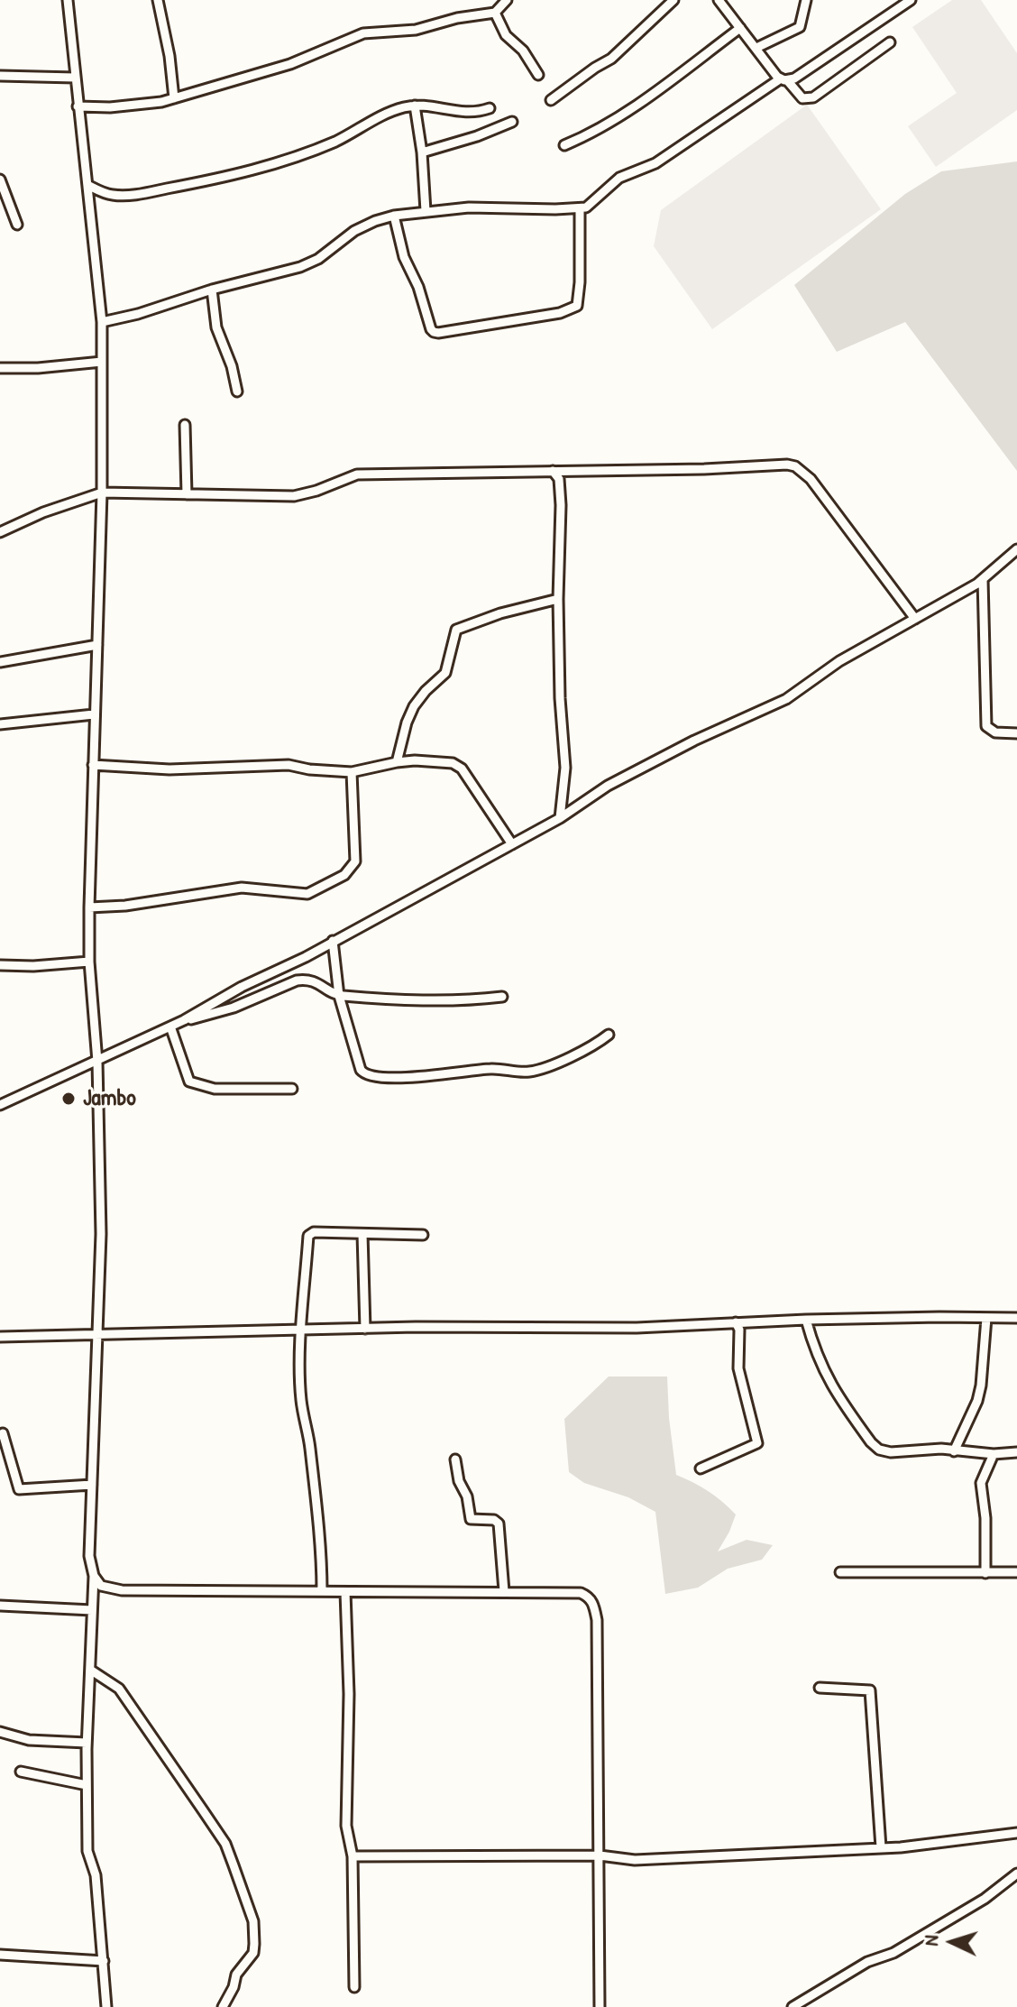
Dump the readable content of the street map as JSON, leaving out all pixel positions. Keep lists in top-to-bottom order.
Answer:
{
  "places": ["Jambo"],
  "north": "left"
}
